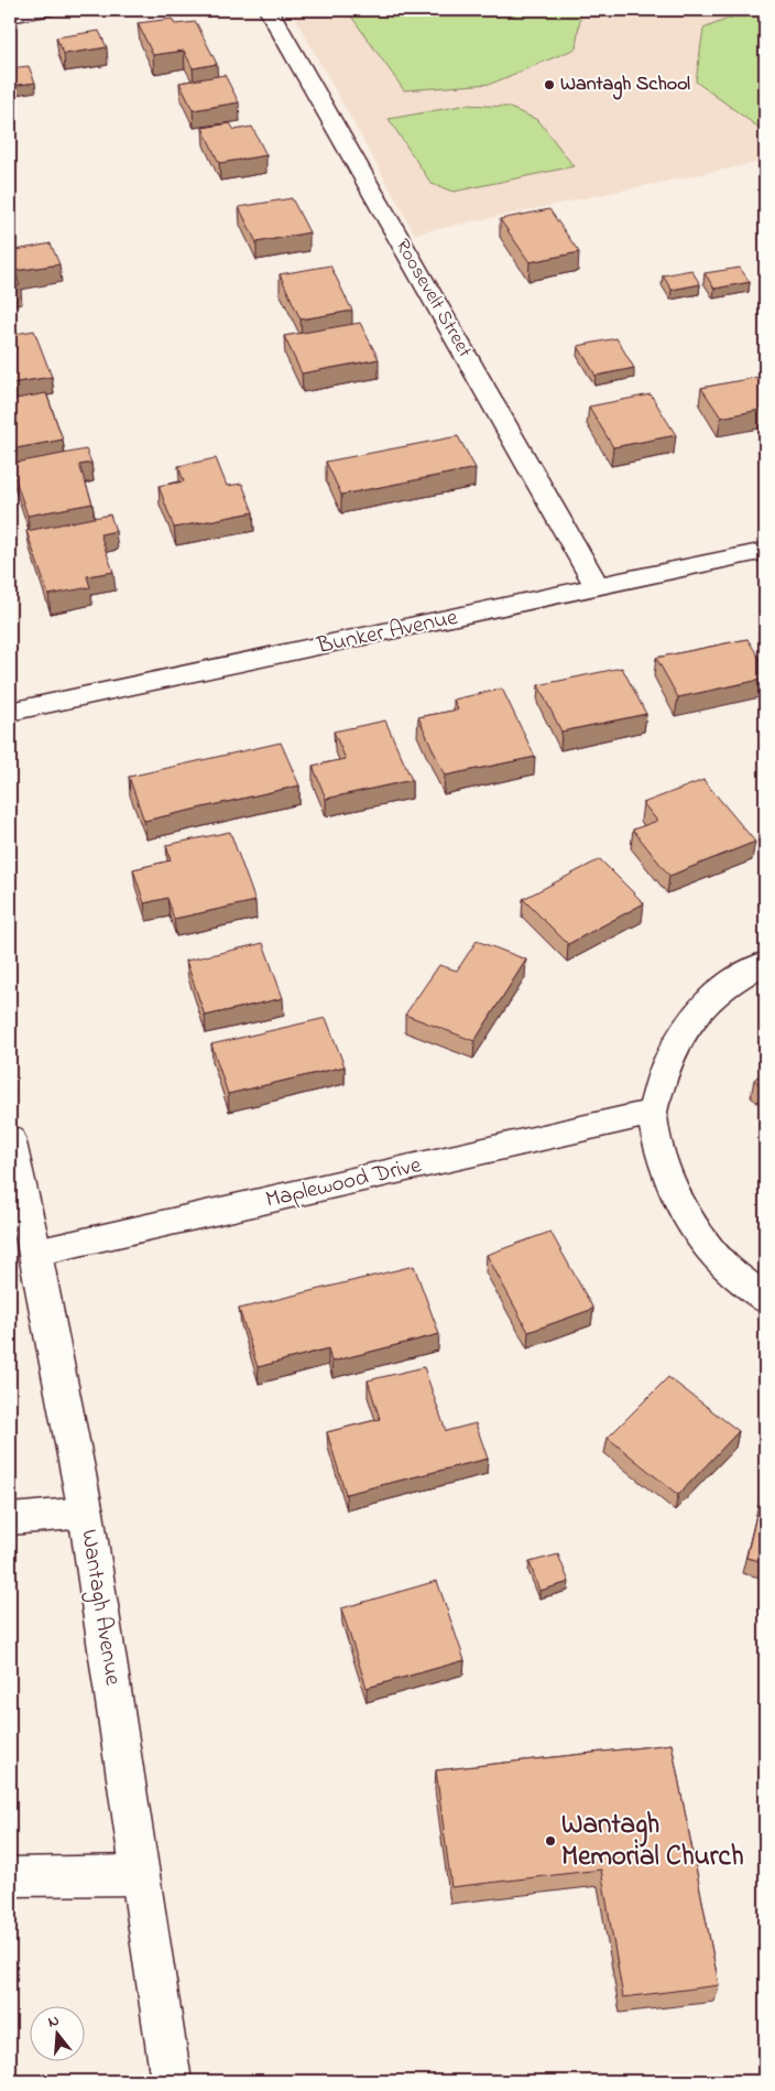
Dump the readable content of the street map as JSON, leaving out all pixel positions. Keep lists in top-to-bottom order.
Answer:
{
  "streets": {
    "street": [
      "Roosevelt Street",
      "Bunker Avenue",
      "Maplewood Drive",
      "Wantagh Avenue"
    ]
  },
  "crossings": [
    ["Roosevelt Street", "Bunker Avenue"],
    ["Maplewood Drive", "Wantagh Avenue"]
  ],
  "places": ["Wantagh School", "Wantagh Memorial Church"],
  "north": "top"
}
